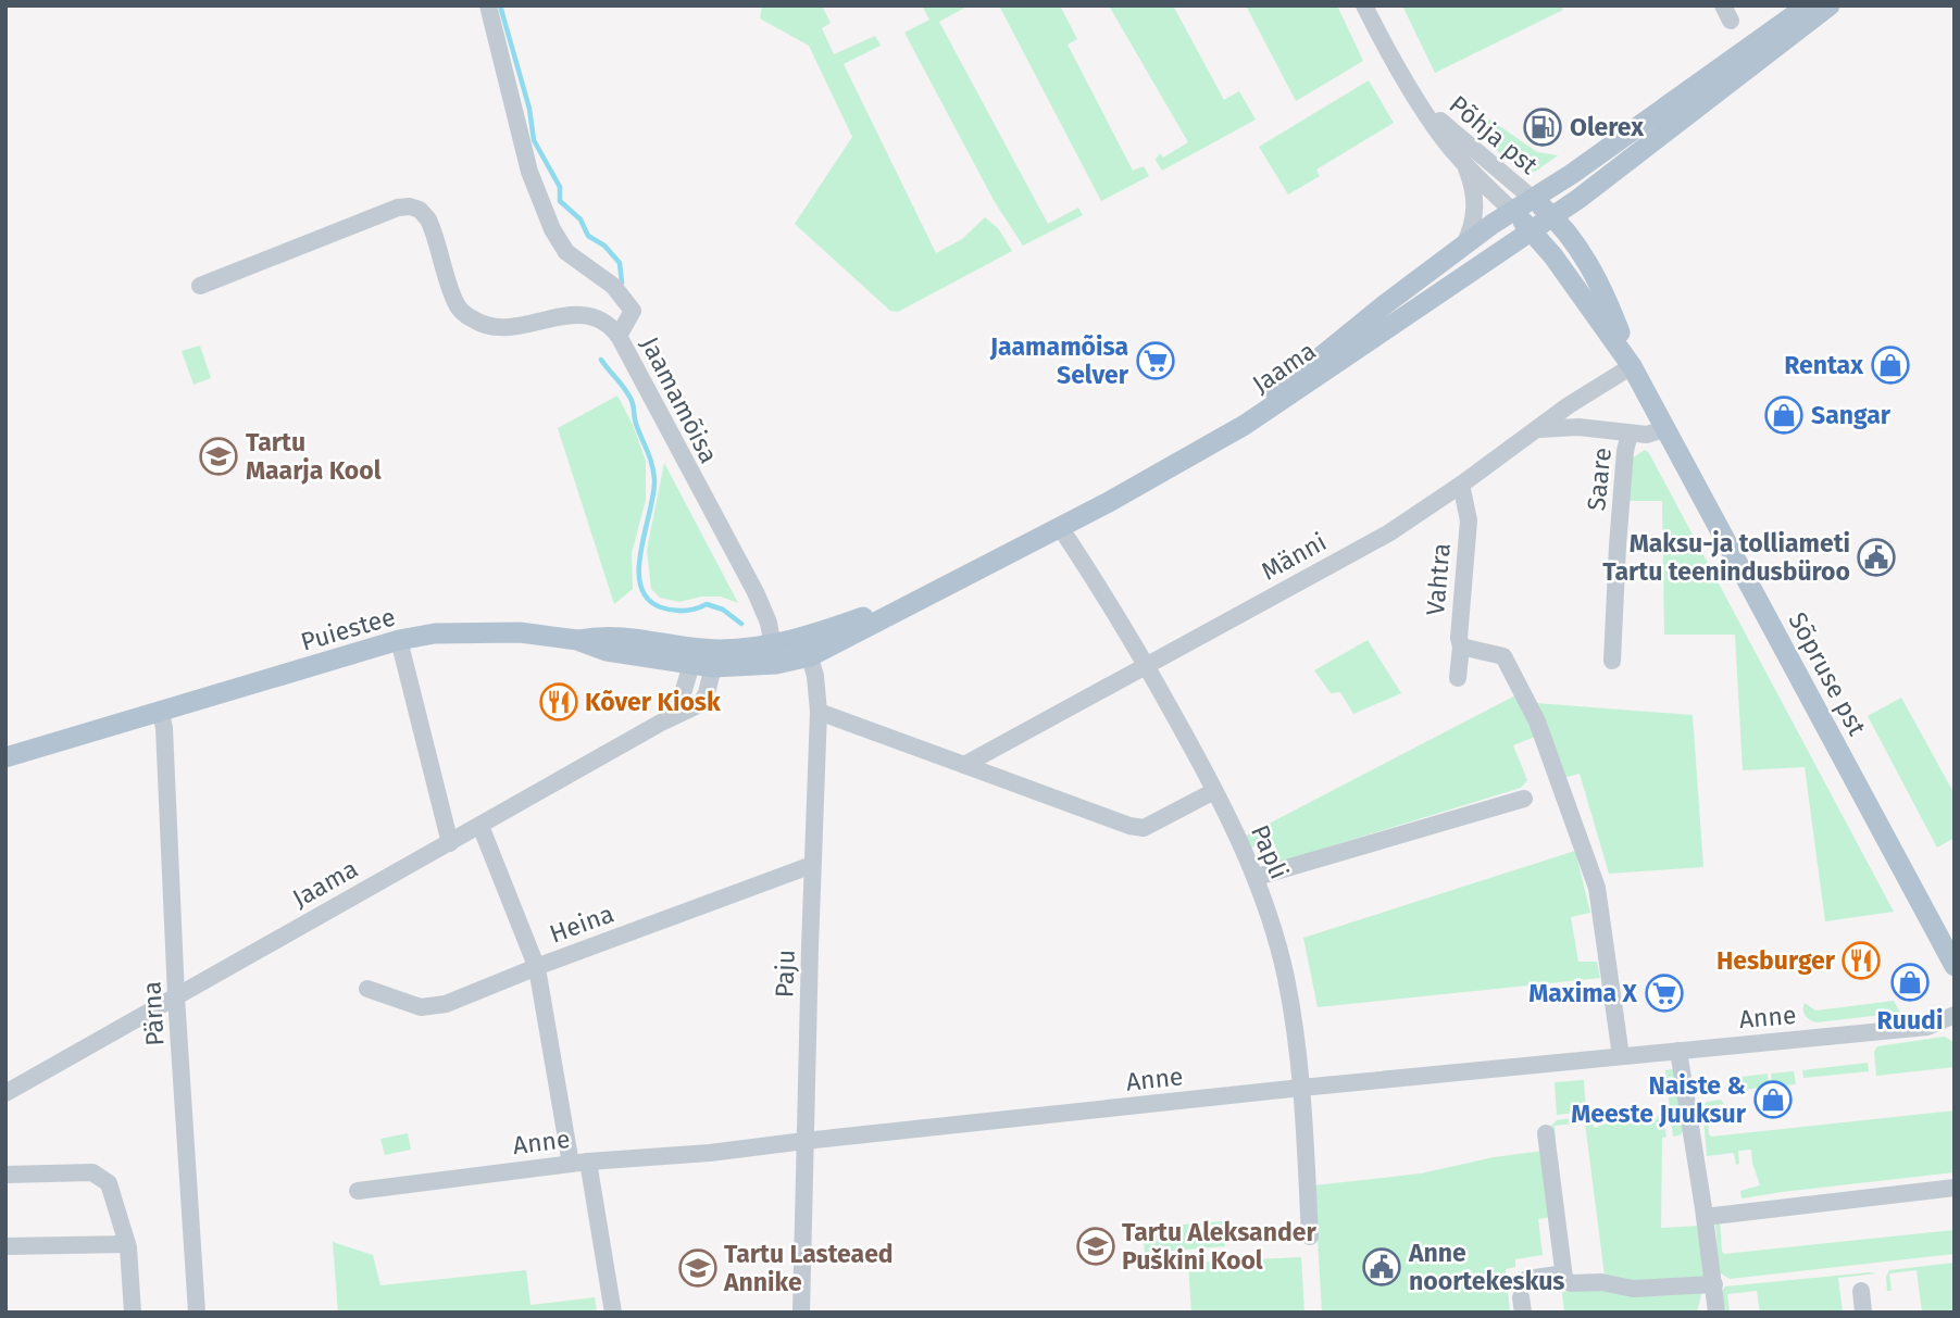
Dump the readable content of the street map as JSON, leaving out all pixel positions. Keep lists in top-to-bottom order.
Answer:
{
  "streets": {
    "main road": ["Jaama", "Puiestee", "Sõpruse pst"],
    "street": [
      "Põhja pst",
      "Jaamamõisa",
      "Saare",
      "Männi",
      "Vahtra",
      "Papli",
      "Heina",
      "Paju",
      "Pärna",
      "Anne"
    ]
  },
  "crossings": [
    ["Põhja pst", "Jaama"],
    ["Põhja pst", "Sõpruse pst"],
    ["Jaama", "Jaamamõisa"],
    ["Jaama", "Puiestee"],
    ["Jaama", "Sõpruse pst"],
    ["Jaama", "Papli"],
    ["Jaama", "Paju"],
    ["Jaama", "Pärna"],
    ["Saare", "Sõpruse pst"],
    ["Männi", "Vahtra"],
    ["Männi", "Sõpruse pst"],
    ["Männi", "Papli"],
    ["Puiestee", "Pärna"],
    ["Papli", "Anne"],
    ["Heina", "Paju"],
    ["Paju", "Anne"]
  ],
  "places": {
    "fuel station": ["Olerex"],
    "supermarket": ["Jaamamõisa Selver", "Maxima X"],
    "shop": [
      "Rentax",
      "Sangar",
      "Ruudi",
      "Naiste & Meeste Juuksur"
    ],
    "school or university": ["Tartu Maarja Kool", "Tartu Aleksander Puškini Kool", "Tartu Lasteaed Annike"],
    "public building": ["Maksu-ja tolliameti Tartu teenindusbüroo", "Anne noortekeskus"],
    "restaurant": ["Kõver Kiosk", "Hesburger"]
  }
}
